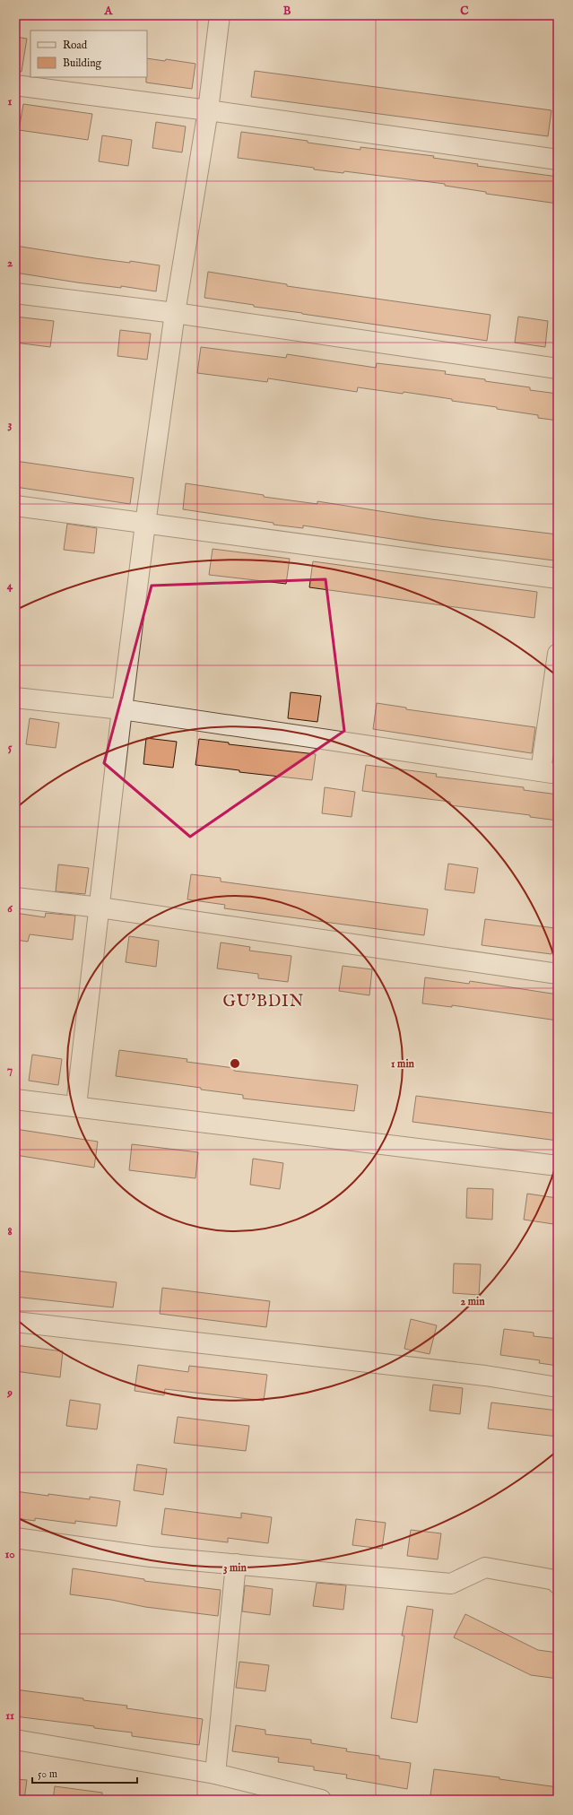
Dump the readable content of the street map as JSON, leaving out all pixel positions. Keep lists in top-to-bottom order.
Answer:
{
  "districts": ["GU'BDIN"],
  "legend": ["Road", "Building"],
  "scale_bar": "50 m",
  "grid": {
    "columns": ["A", "B", "C"],
    "rows": [
      "1",
      "2",
      "3",
      "4",
      "5",
      "6",
      "7",
      "8",
      "9",
      "10",
      "11"
    ]
  },
  "rings": ["1 min", "2 min", "3 min"]
}
